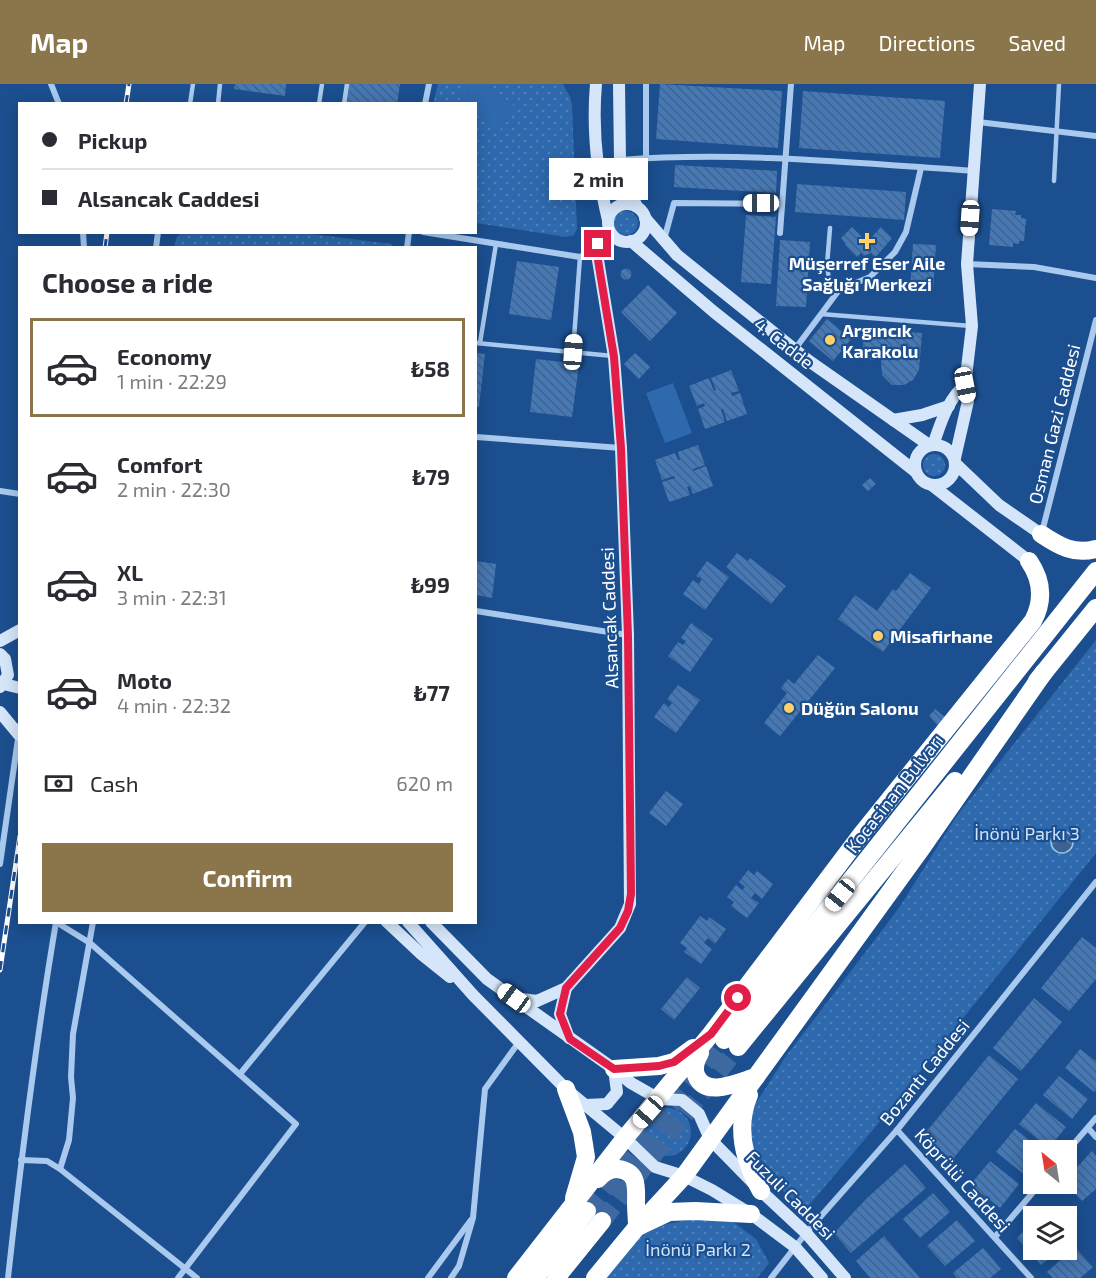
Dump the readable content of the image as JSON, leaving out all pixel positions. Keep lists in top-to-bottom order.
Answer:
{
  "streets": {
    "highway": ["Kocasinan Bulvarı"],
    "street": [
      "4. Cadde",
      "Osman Gazi Caddesi",
      "Alsancak Caddesi",
      "Bozantı Caddesi",
      "Köprülü Caddesi",
      "Fuzuli Caddesi"
    ]
  },
  "crossings": [
    ["Bozantı Caddesi", "Köprülü Caddesi"],
    ["Bozantı Caddesi", "Fuzuli Caddesi"]
  ],
  "parks": ["İnönü Parkı 3", "İnönü Parkı 2"],
  "places": {
    "health": ["Müşerref Eser Aile Sağlığı Merkezi"],
    "other": ["Argıncık Karakolu", "Misafirhane", "Düğün Salonu"]
  },
  "north": "top left",
  "page": {
    "header": "Map",
    "nav": ["Map", "Directions", "Saved"],
    "banner": ["Pickup", "Alsancak Caddesi"],
    "bubble": "2 min",
    "heading": "Choose a ride",
    "list": [
      {
        "name": "Economy",
        "note": "1 min · 22:29",
        "value": "₺58"
      },
      {
        "name": "Comfort",
        "note": "2 min · 22:30",
        "value": "₺79"
      },
      {
        "name": "XL",
        "note": "3 min · 22:31",
        "value": "₺99"
      },
      {
        "name": "Moto",
        "note": "4 min · 22:32",
        "value": "₺77"
      }
    ],
    "pay": ["Cash", "620 m"],
    "buttons": "Confirm"
  }
}
